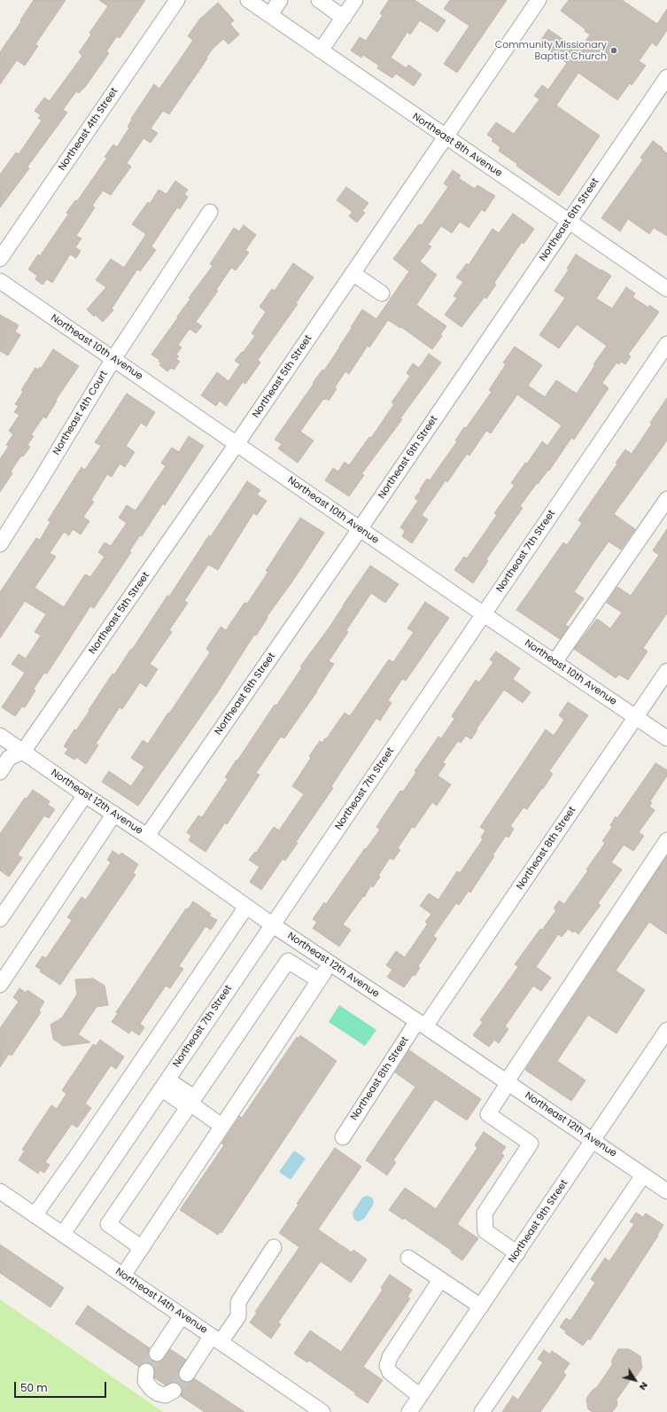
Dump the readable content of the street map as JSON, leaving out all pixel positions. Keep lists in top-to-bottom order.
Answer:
{
  "streets": {
    "street": [
      "Northeast 4th Street",
      "Northeast 8th Avenue",
      "Northeast 6th Street",
      "Northeast 10th Avenue",
      "Northeast 5th Street",
      "Northeast 4th Court",
      "Northeast 7th Street",
      "Northeast 12th Avenue",
      "Northeast 8th Street",
      "Northeast 9th Street",
      "Northeast 14th Avenue"
    ]
  },
  "crossings": [
    ["Northeast 8th Avenue", "Northeast 6th Street"],
    ["Northeast 8th Avenue", "Northeast 5th Street"],
    ["Northeast 6th Street", "Northeast 10th Avenue"],
    ["Northeast 6th Street", "Northeast 12th Avenue"],
    ["Northeast 10th Avenue", "Northeast 5th Street"],
    ["Northeast 10th Avenue", "Northeast 4th Court"],
    ["Northeast 10th Avenue", "Northeast 7th Street"],
    ["Northeast 10th Avenue", "Northeast 8th Street"],
    ["Northeast 5th Street", "Northeast 12th Avenue"],
    ["Northeast 7th Street", "Northeast 12th Avenue"],
    ["Northeast 7th Street", "Northeast 14th Avenue"],
    ["Northeast 12th Avenue", "Northeast 8th Street"],
    ["Northeast 12th Avenue", "Northeast 9th Street"]
  ],
  "places": ["Community Missionary Baptist Church"],
  "scale_bar": "50 m",
  "north": "bottom right"
}
